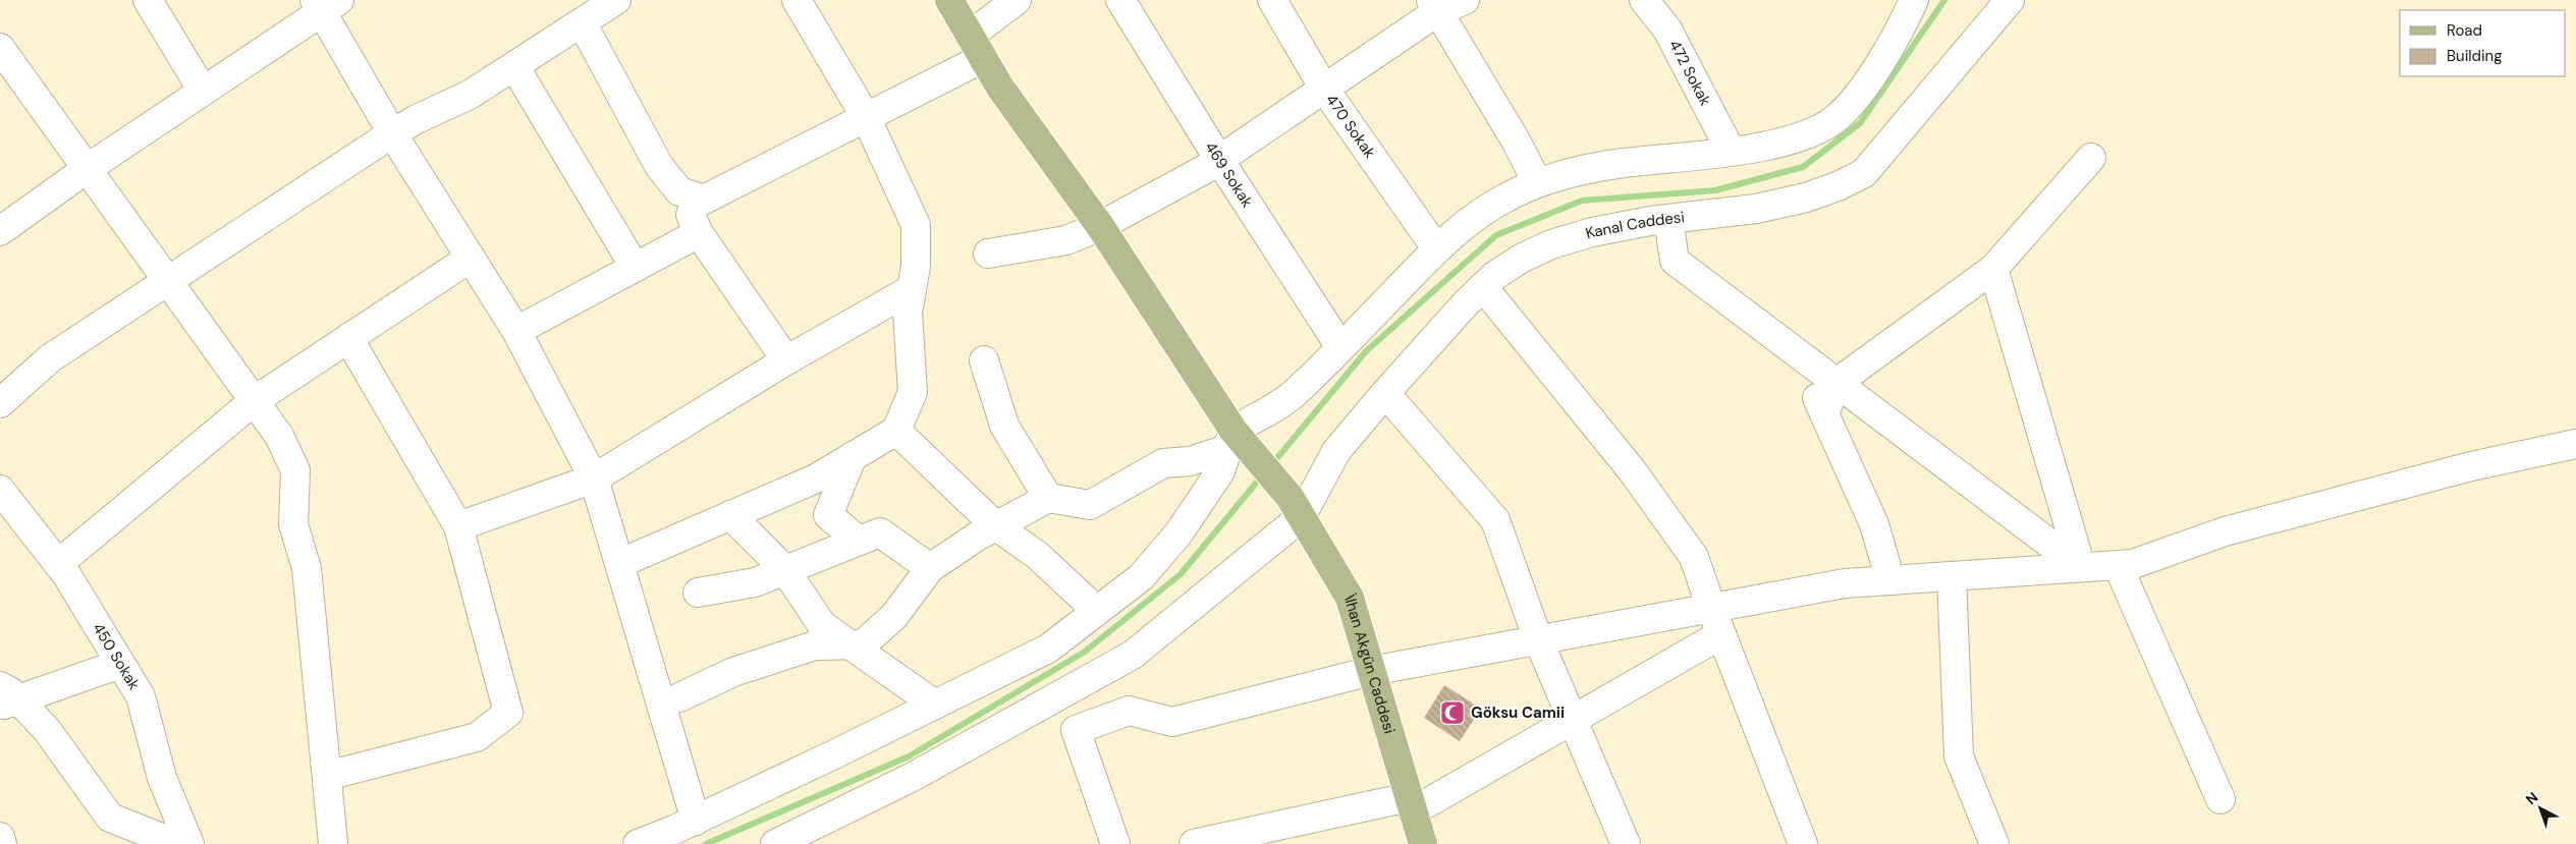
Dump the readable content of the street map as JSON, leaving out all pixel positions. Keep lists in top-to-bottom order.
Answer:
{
  "streets": {
    "main road": ["İlhan Akgün Caddesi"],
    "street": [
      "472 Sokak",
      "470 Sokak",
      "469 Sokak",
      "Kanal Caddesi",
      "450 Sokak"
    ]
  },
  "crossings": [
    ["Kanal Caddesi", "İlhan Akgün Caddesi"]
  ],
  "places": {
    "mosque": ["Göksu Camii"]
  },
  "legend": ["Road", "Building"],
  "north": "top left"
}
